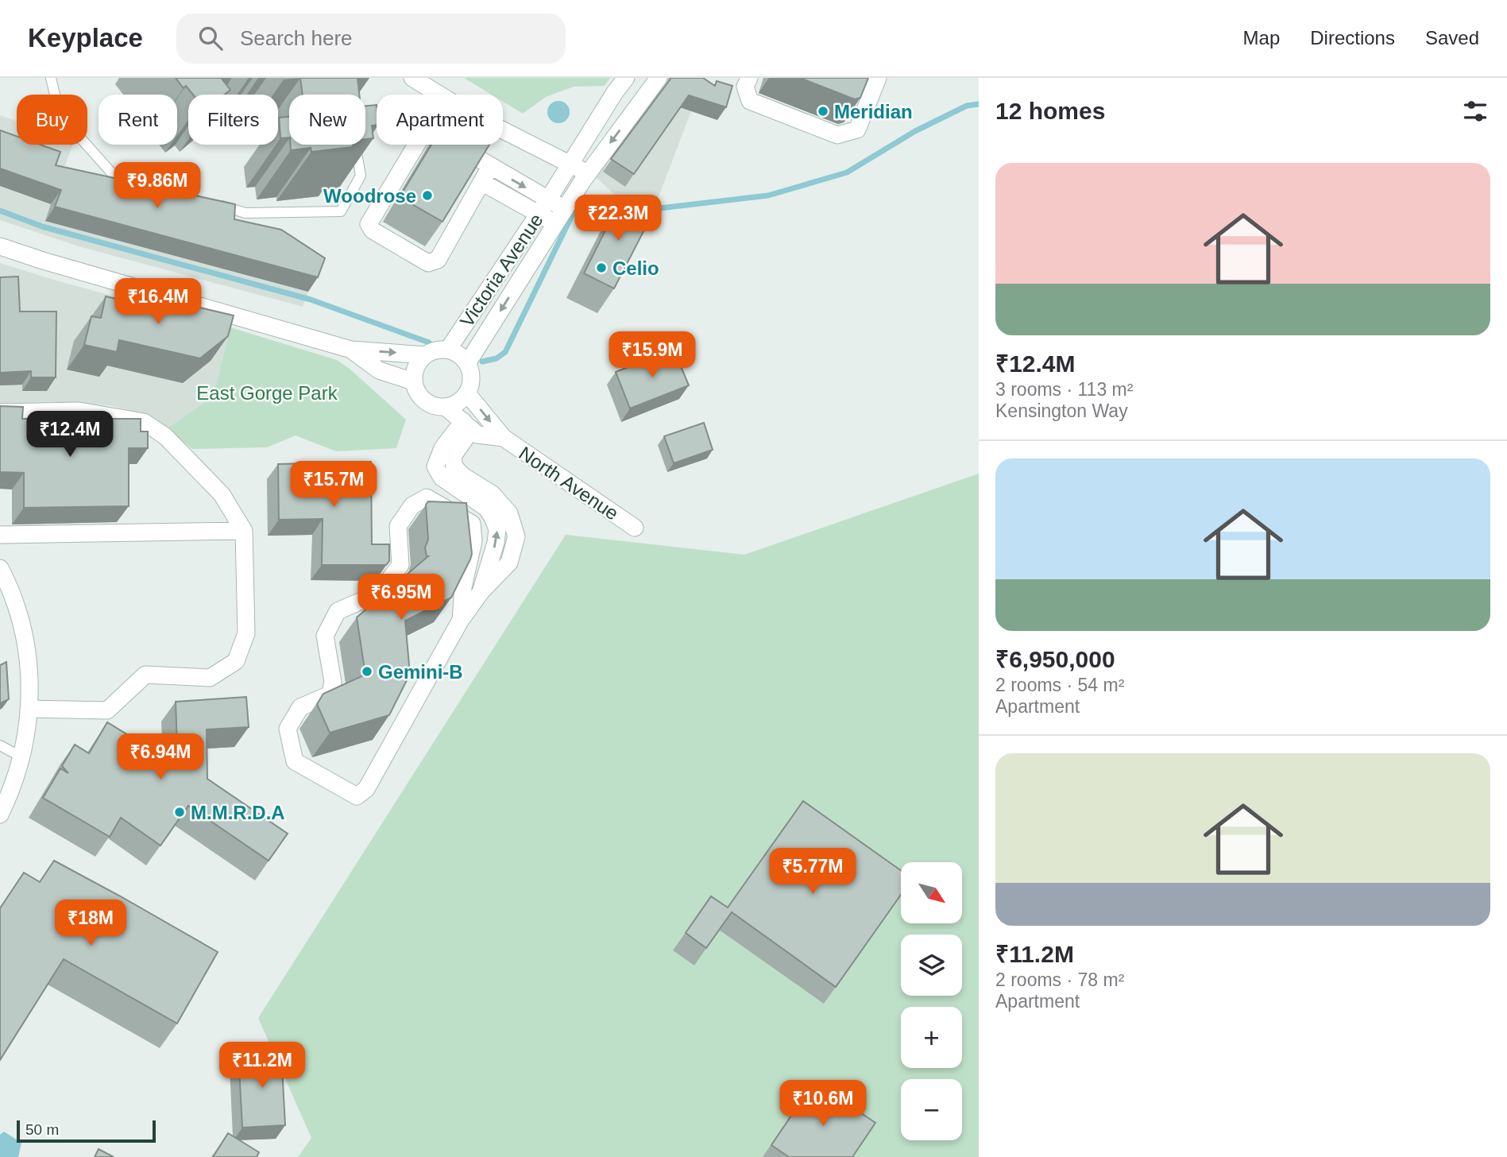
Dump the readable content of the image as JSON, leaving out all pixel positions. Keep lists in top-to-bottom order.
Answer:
{
  "streets": {
    "street": ["Victoria Avenue", "North Avenue"]
  },
  "parks": ["East Gorge Park"],
  "places": [
    "Meridian",
    "Woodrose",
    "Celio",
    "Gemini-B",
    "M.M.R.D.A"
  ],
  "scale_bar": "50 m",
  "north": "bottom right",
  "page": {
    "header": "Keyplace",
    "search": "Search here",
    "nav": ["Map", "Directions", "Saved"],
    "heading": "12 homes",
    "chip": [
      "Buy",
      "Rent",
      "Filters",
      "New",
      "Apartment"
    ],
    "list": [
      {
        "name": "₹12.4M",
        "note": "3 rooms · 113 m² · Kensington Way"
      },
      {
        "name": "₹6,950,000",
        "note": "2 rooms · 54 m² · Apartment"
      },
      {
        "name": "₹11.2M",
        "note": "2 rooms · 78 m² · Apartment"
      }
    ],
    "price": [
      "₹9.86M",
      "₹22.3M",
      "₹16.4M",
      "₹15.9M",
      "₹12.4M",
      "₹15.7M",
      "₹6.95M",
      "₹6.94M",
      "₹5.77M",
      "₹18M",
      "₹11.2M",
      "₹10.6M"
    ],
    "map_buttons": ["+", "−"],
    "scale": "50 m"
  }
}
